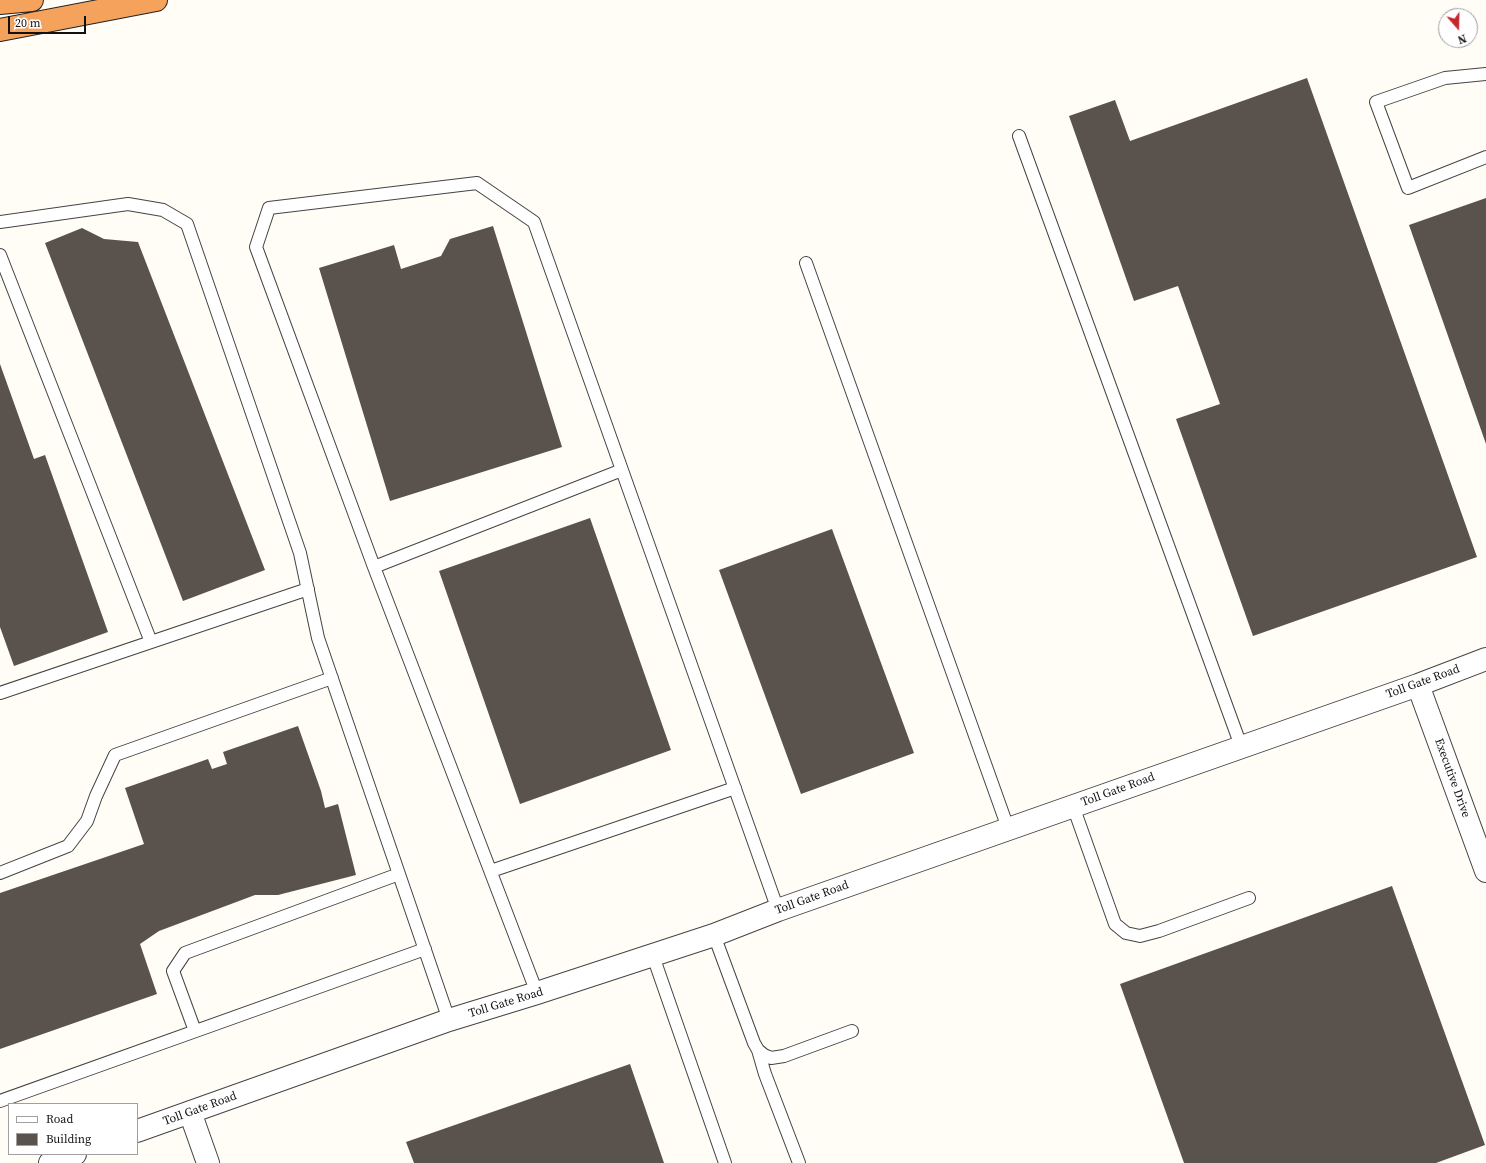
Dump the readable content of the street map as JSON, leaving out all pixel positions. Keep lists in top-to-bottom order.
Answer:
{
  "streets": {
    "street": ["Toll Gate Road", "Executive Drive"]
  },
  "crossings": [
    ["Toll Gate Road", "Executive Drive"]
  ],
  "legend": ["Road", "Building"],
  "scale_bar": "20 m",
  "north": "bottom"
}
